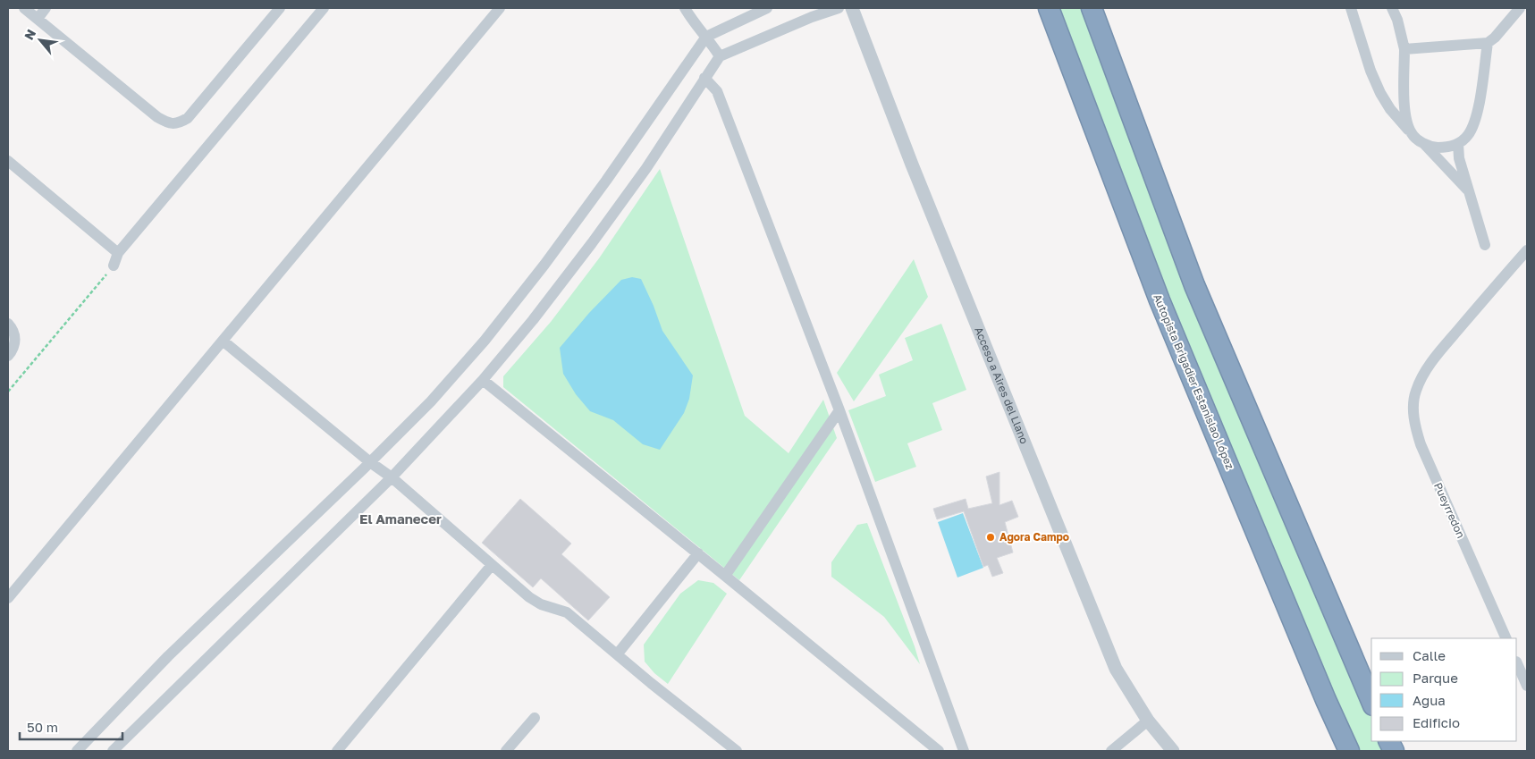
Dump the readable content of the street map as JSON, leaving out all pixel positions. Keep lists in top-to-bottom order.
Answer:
{
  "streets": {
    "highway": ["Autopista Brigadier Estanislao López"],
    "street": ["Acceso a Aires del Llano", "Pueyrredon"]
  },
  "districts": ["El Amanecer"],
  "places": ["Agora Campo"],
  "legend": [
    "Calle",
    "Parque",
    "Agua",
    "Edificio"
  ],
  "scale_bar": "50 m",
  "north": "top left"
}
